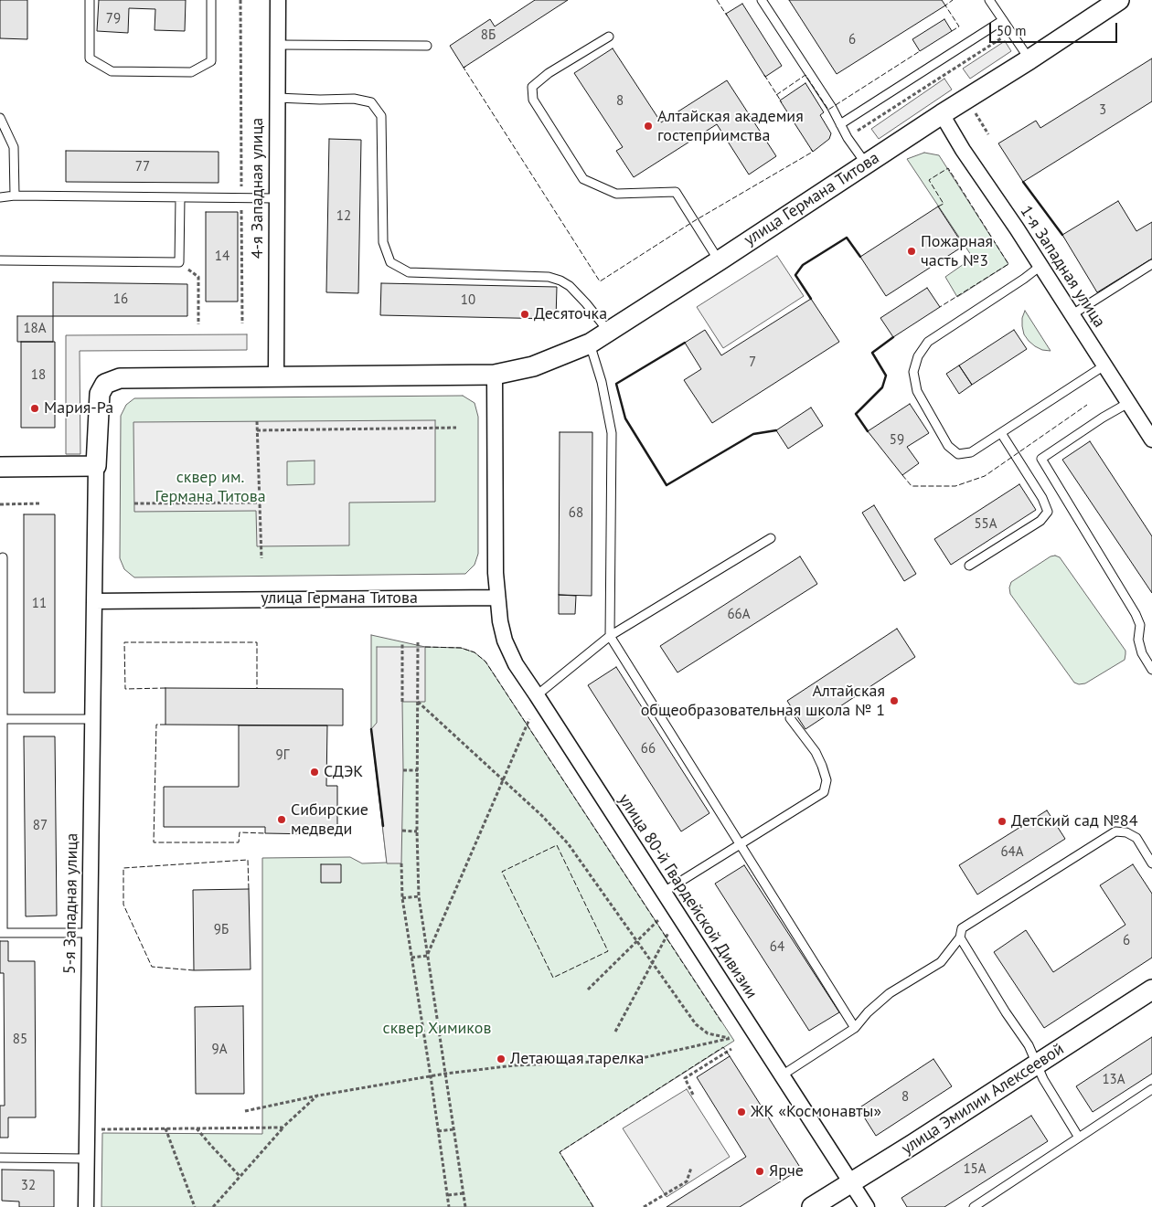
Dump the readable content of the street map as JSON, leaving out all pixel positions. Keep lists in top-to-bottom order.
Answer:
{
  "streets": {
    "street": [
      "4-я Западная улица",
      "улица Германа Титова",
      "1-я Западная улица",
      "улица 80-й Гвардейской Дивизии",
      "5-я Западная улица",
      "улица Эмилии Алексеевой"
    ]
  },
  "crossings": [
    ["4-я Западная улица", "улица Германа Титова"],
    ["улица Германа Титова", "1-я Западная улица"],
    ["улица Германа Титова", "улица 80-й Гвардейской Дивизии"],
    ["улица Германа Титова", "5-я Западная улица"],
    ["улица 80-й Гвардейской Дивизии", "улица Эмилии Алексеевой"]
  ],
  "parks": ["сквер им. Германа Титова", "сквер Химиков"],
  "places": [
    "Алтайская академия гостеприимства",
    "Пожарная часть №3",
    "Десяточка",
    "Мария-Ра",
    "Алтайская общеобразовательная школа № 1",
    "СДЭК",
    "Сибирские медведи",
    "Детский сад №84",
    "Летающая тарелка",
    "ЖК «Космонавты»",
    "Ярче"
  ],
  "house_numbers": [
    "79",
    "8Б",
    "6",
    "8",
    "3",
    "77",
    "12",
    "14",
    "16",
    "10",
    "18А",
    "7",
    "18",
    "59",
    "68",
    "55А",
    "11",
    "66А",
    "66",
    "9Г",
    "87",
    "64А",
    "9Б",
    "6",
    "64",
    "85",
    "9А",
    "13А",
    "8",
    "15А",
    "32"
  ],
  "scale_bar": "50 m"
}
